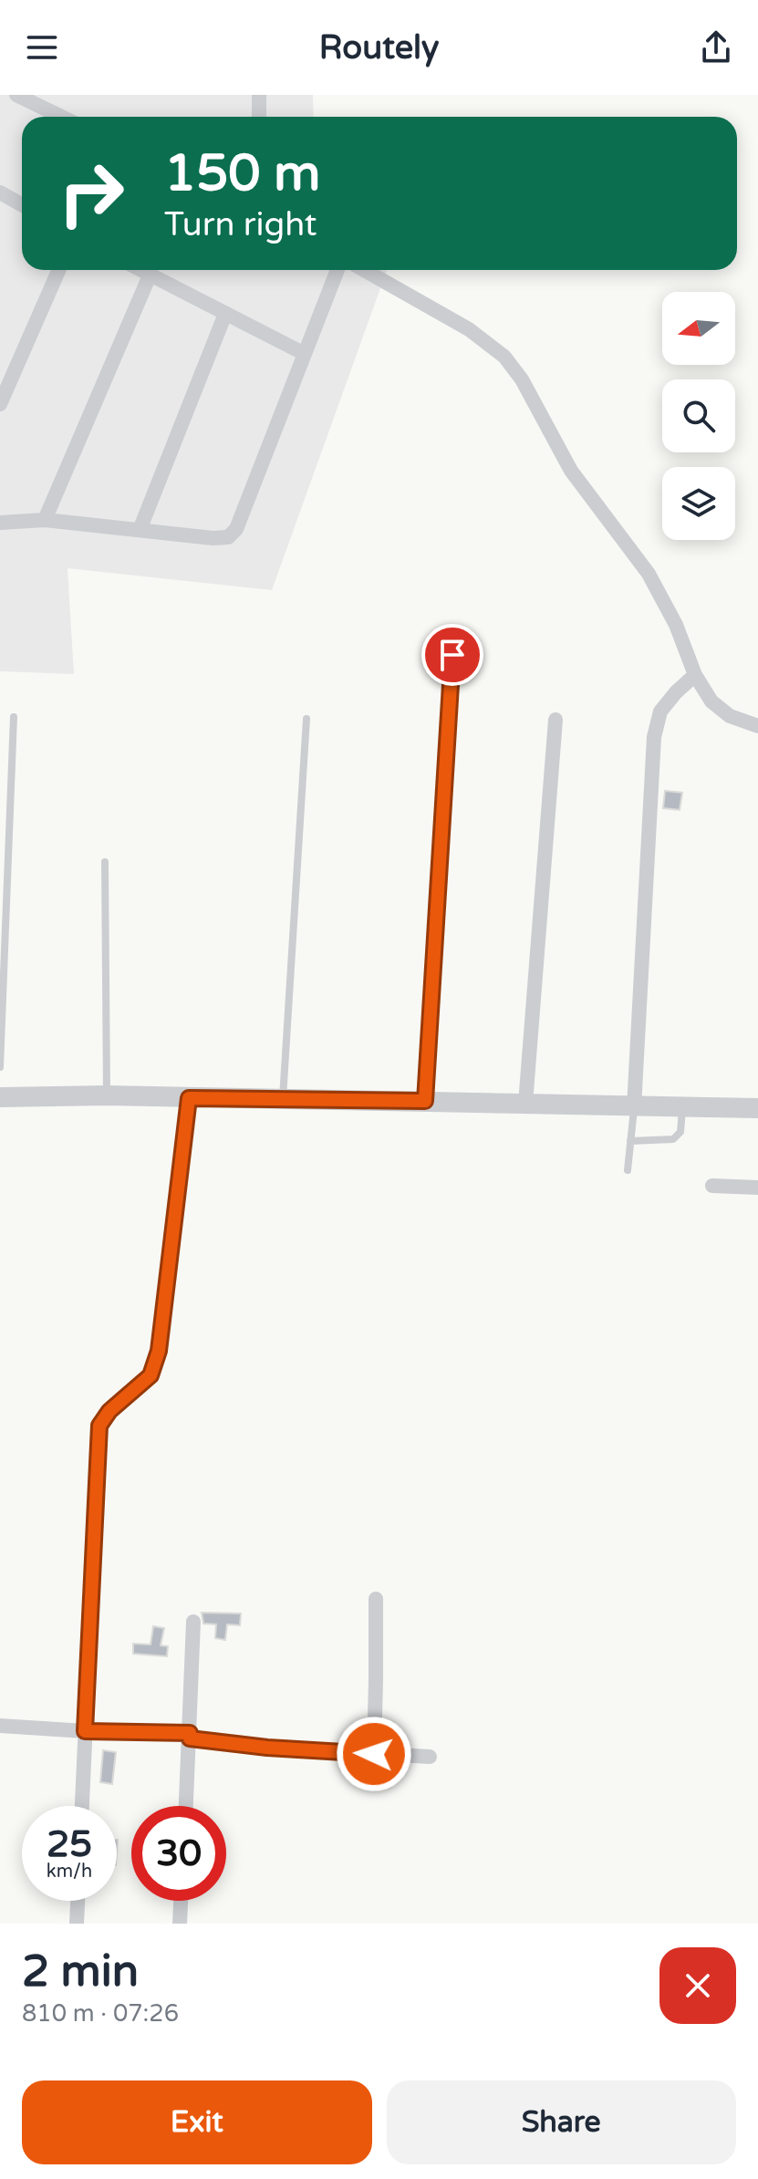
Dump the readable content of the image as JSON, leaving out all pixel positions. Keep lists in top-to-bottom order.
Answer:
{
  "north": "left",
  "page": {
    "header": "Routely",
    "turn": ["150 m", "Turn right"],
    "speed": "25 km/h",
    "limit": "30",
    "heading": ["2 min", "810 m · 07:26"],
    "buttons": ["Exit", "Share"]
  }
}
